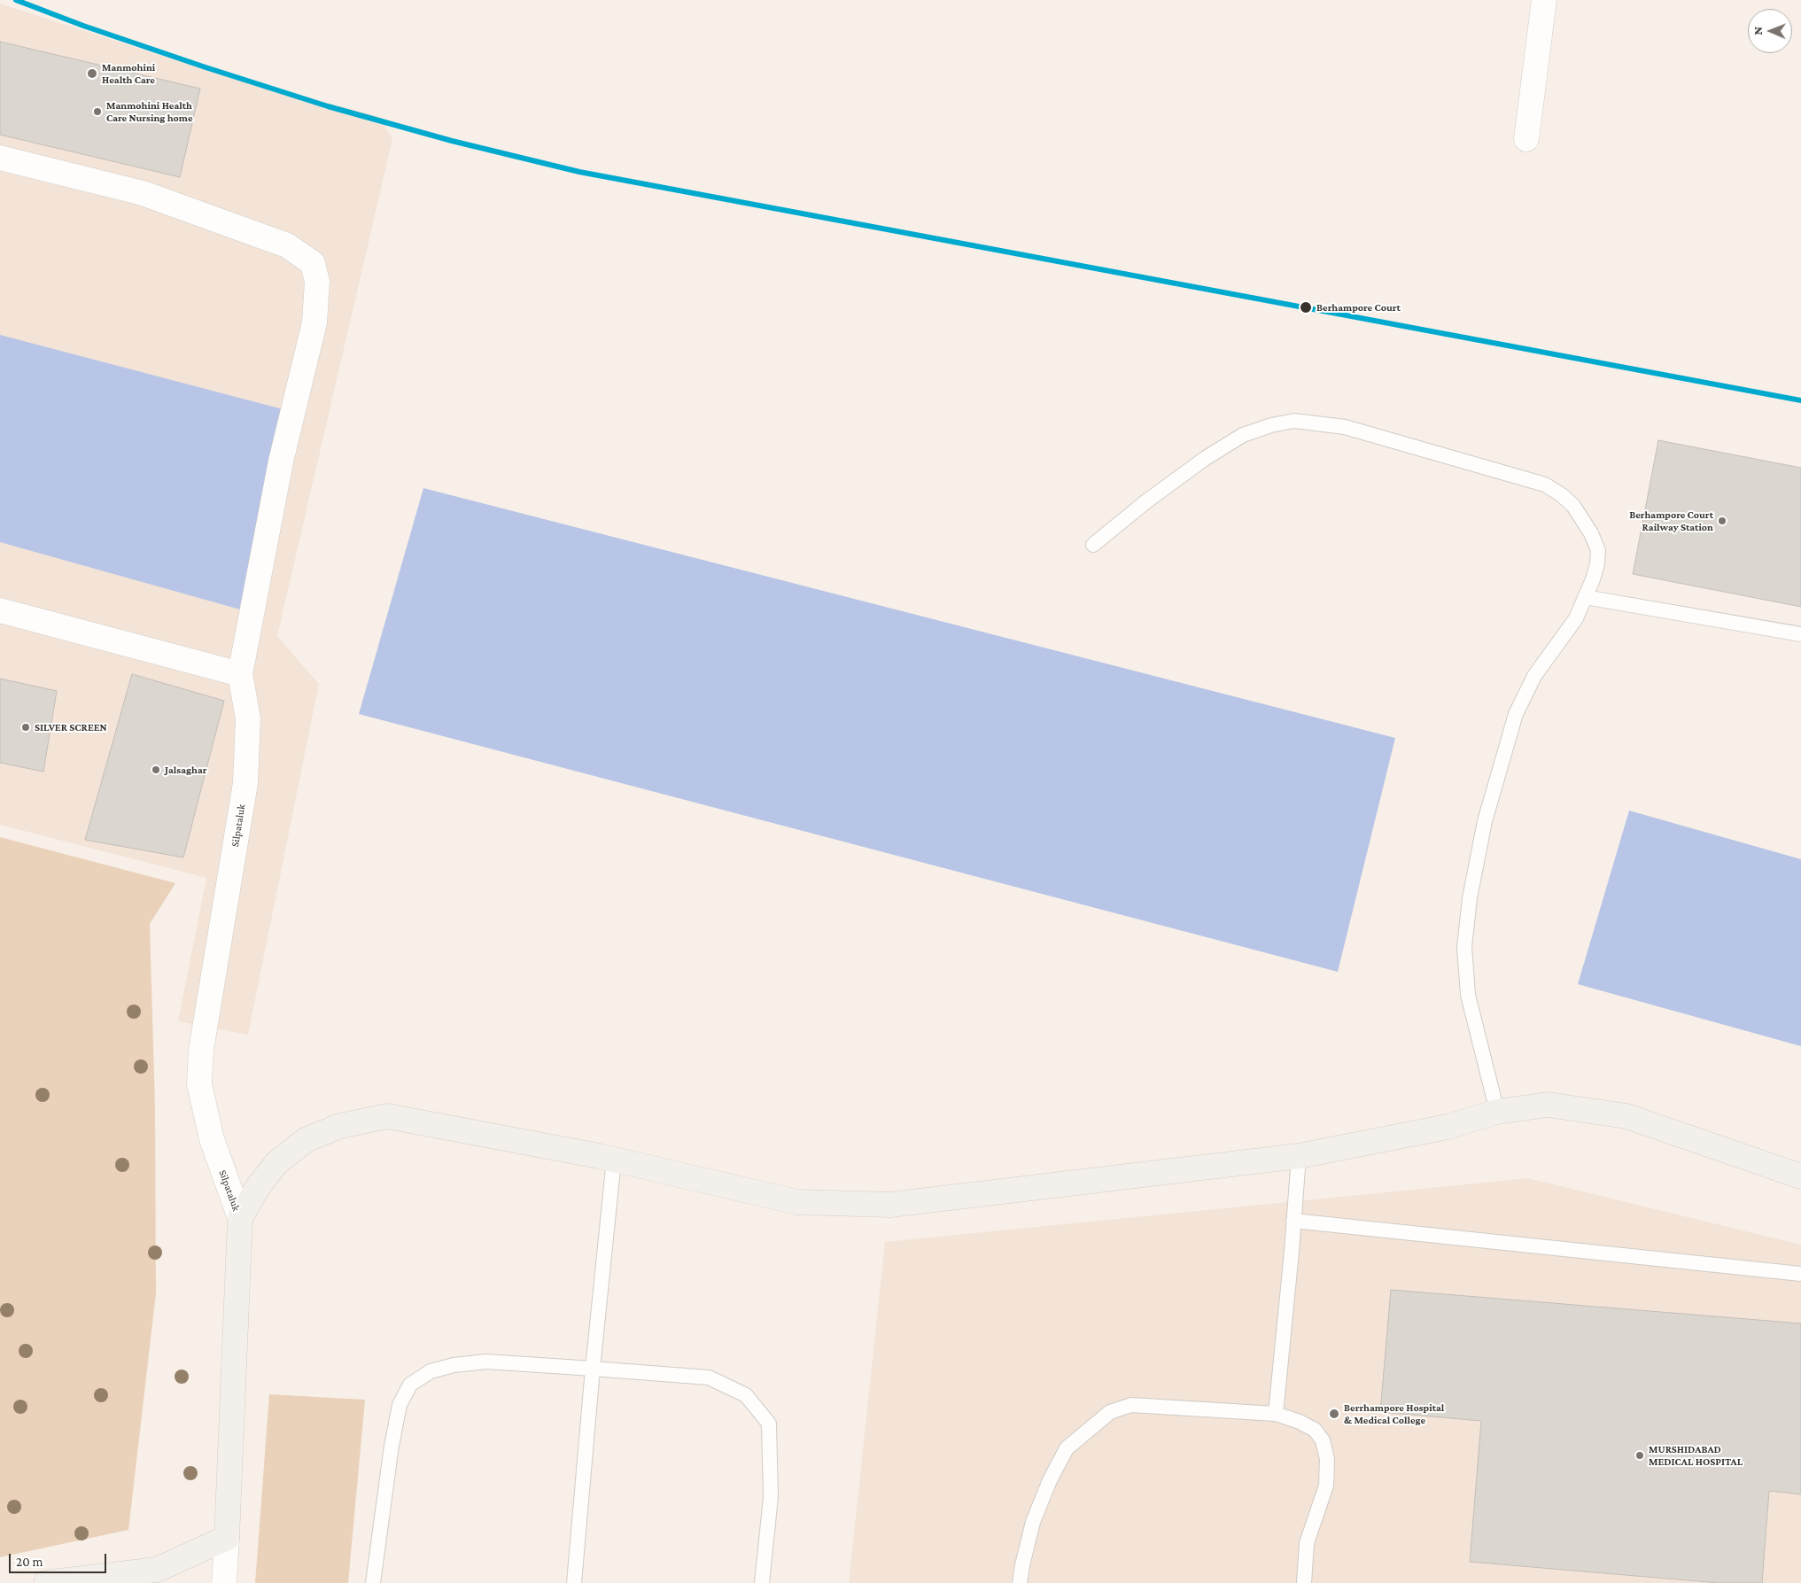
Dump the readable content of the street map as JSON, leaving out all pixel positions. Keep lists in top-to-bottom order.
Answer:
{
  "streets": {
    "street": ["Silpataluk"]
  },
  "places": [
    "Manmohini Health Care",
    "Manmohini Health Care Nursing home",
    "Berhampore Court",
    "Berhampore Court Railway Station",
    "SILVER SCREEN",
    "Jalsaghar",
    "Berrhampore Hospital & Medical College",
    "MURSHIDABAD MEDICAL HOSPITAL"
  ],
  "scale_bar": "20 m",
  "north": "left"
}
